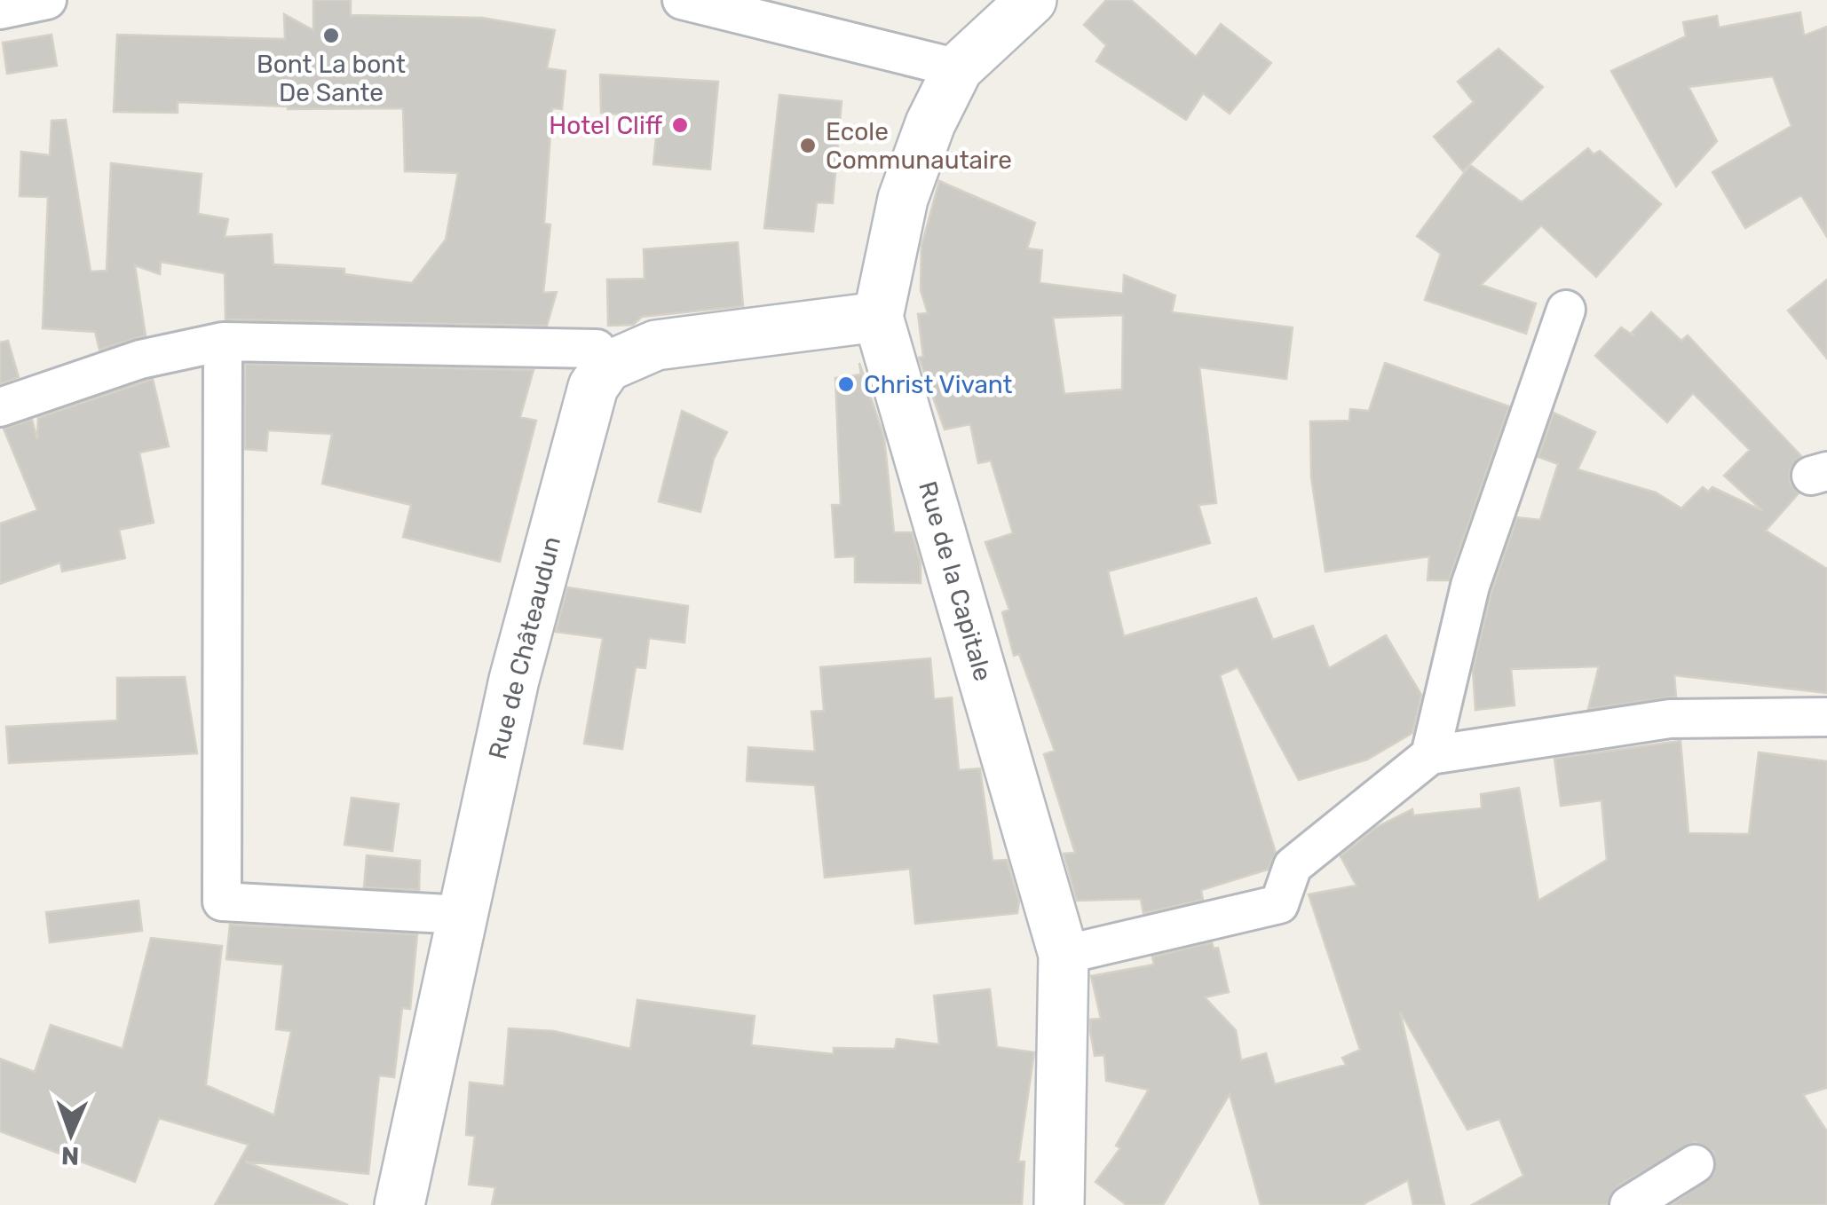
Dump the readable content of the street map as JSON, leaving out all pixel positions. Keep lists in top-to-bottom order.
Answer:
{
  "streets": {
    "street": ["Rue de la Capitale", "Rue de Châteaudun"]
  },
  "places": [
    "Bont La bont De Sante",
    "Hotel Cliff",
    "Ecole Communautaire",
    "Christ Vivant"
  ],
  "north": "bottom"
}
